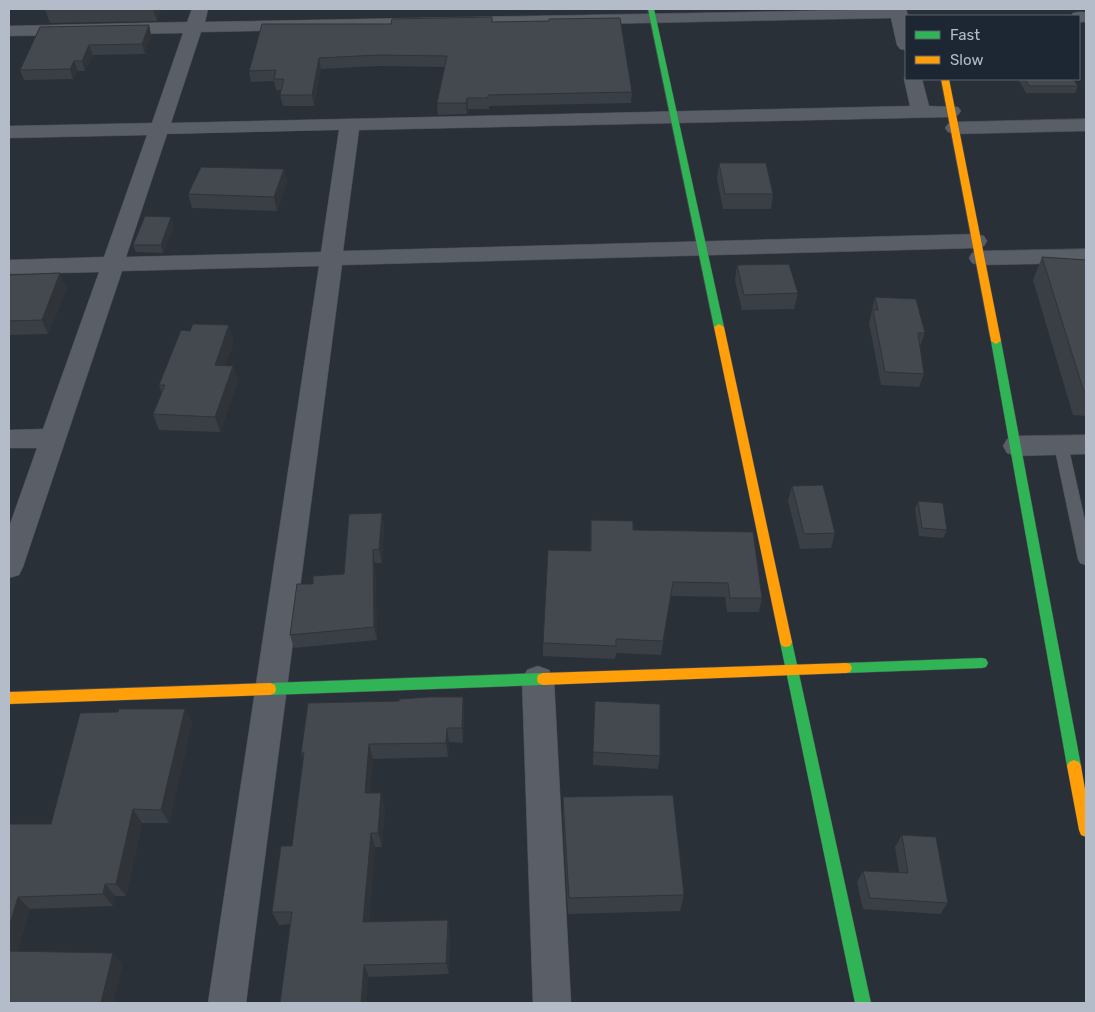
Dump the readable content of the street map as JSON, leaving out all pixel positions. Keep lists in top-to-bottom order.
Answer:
{
  "legend": ["Fast", "Slow"]
}
